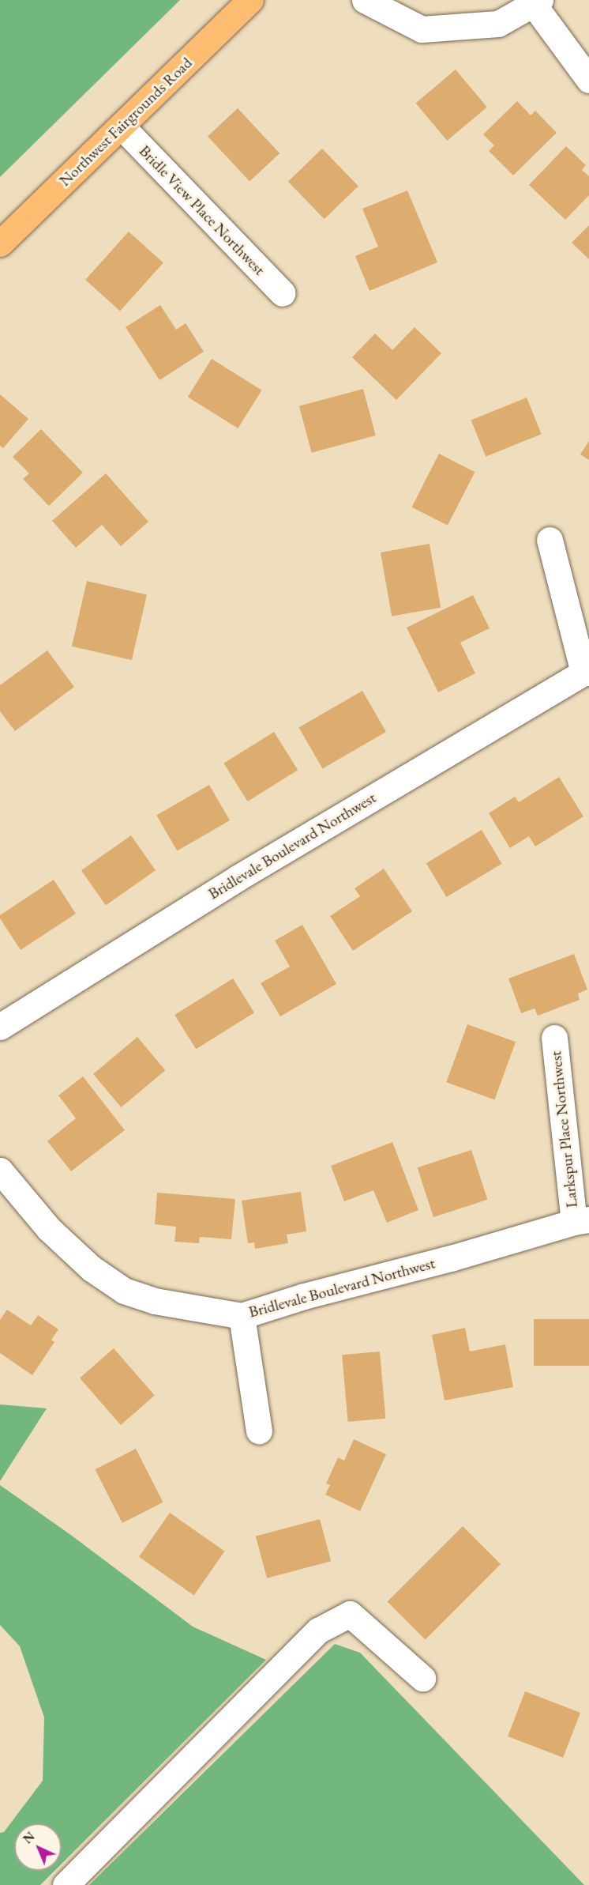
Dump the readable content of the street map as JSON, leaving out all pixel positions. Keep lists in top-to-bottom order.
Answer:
{
  "streets": {
    "main road": ["Northwest Fairgrounds Road"],
    "street": ["Bridle View Place Northwest", "Bridlevale Boulevard Northwest", "Larkspur Place Northwest"]
  },
  "crossings": [
    ["Northwest Fairgrounds Road", "Bridle View Place Northwest"],
    ["Bridlevale Boulevard Northwest", "Larkspur Place Northwest"]
  ],
  "north": "top left"
}
